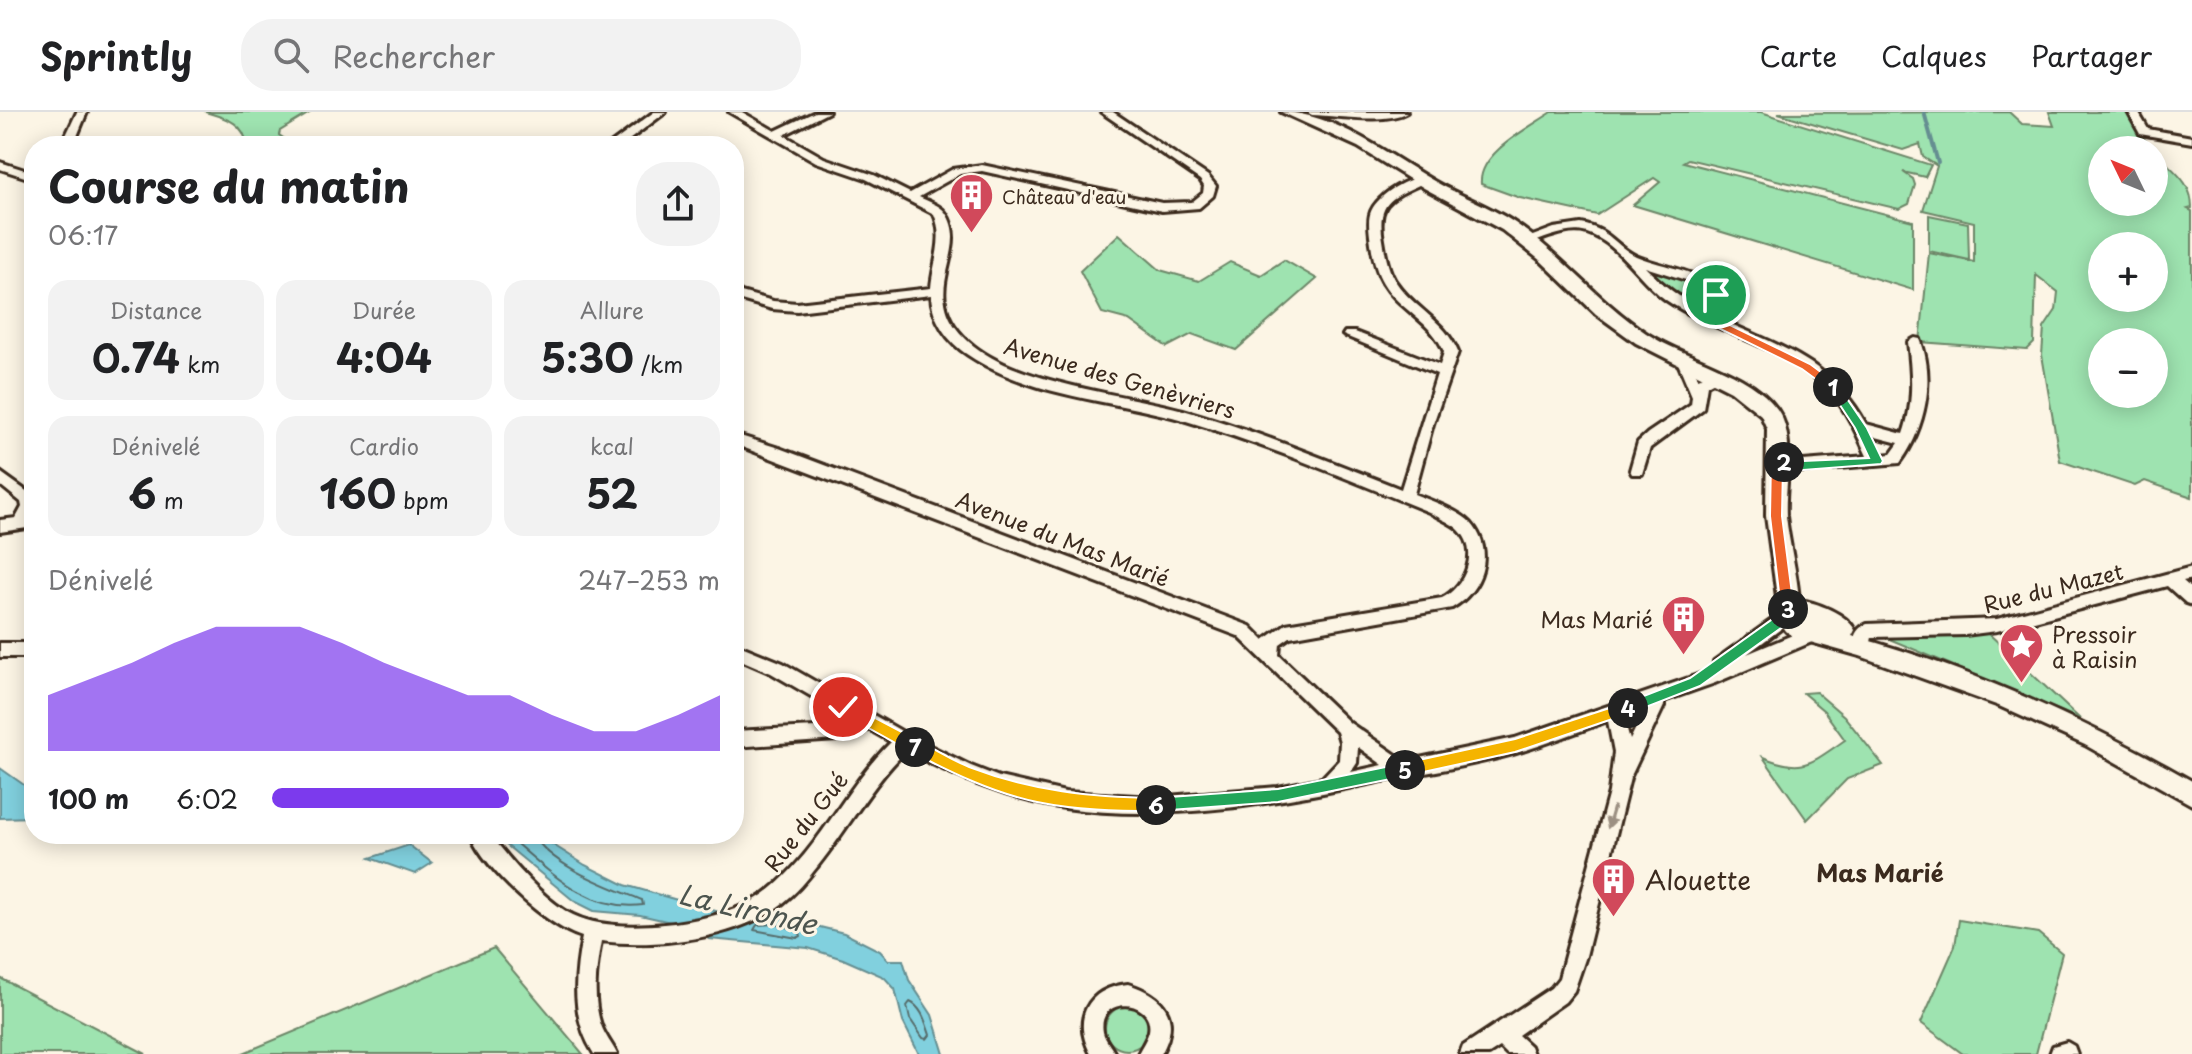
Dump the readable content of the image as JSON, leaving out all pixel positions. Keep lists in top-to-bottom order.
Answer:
{
  "streets": {
    "street": [
      "Avenue des Genèvriers",
      "Avenue du Mas Marié",
      "Rue du Mazet",
      "Rue du Gué"
    ]
  },
  "crossings": [
    ["Avenue des Genèvriers", "Avenue du Mas Marié"]
  ],
  "districts": ["Mas Marié"],
  "water": ["La Lironde"],
  "places": {
    "building": ["Château d'eau", "Mas Marié", "Alouette"],
    "place": ["Pressoir à Raisin"]
  },
  "north": "top left",
  "page": {
    "header": "Sprintly",
    "search": "Rechercher",
    "nav": ["Carte", "Calques", "Partager"],
    "map_buttons": ["+", "−"],
    "heading": ["Course du matin", "06:17"],
    "stats": [
      ["Distance", "0.74 km"],
      ["Durée", "4:04"],
      ["Allure", "5:30 /km"],
      ["Dénivelé", "6 m"],
      ["Cardio", "160 bpm"],
      ["kcal", "52"]
    ],
    "pins": [
      "1",
      "2",
      "3",
      "4",
      "7",
      "5",
      "6"
    ],
    "chart": ["Dénivelé", "247–253 m"],
    "list": [
      {
        "name": "100 m",
        "note": "6:02"
      }
    ]
  }
}
